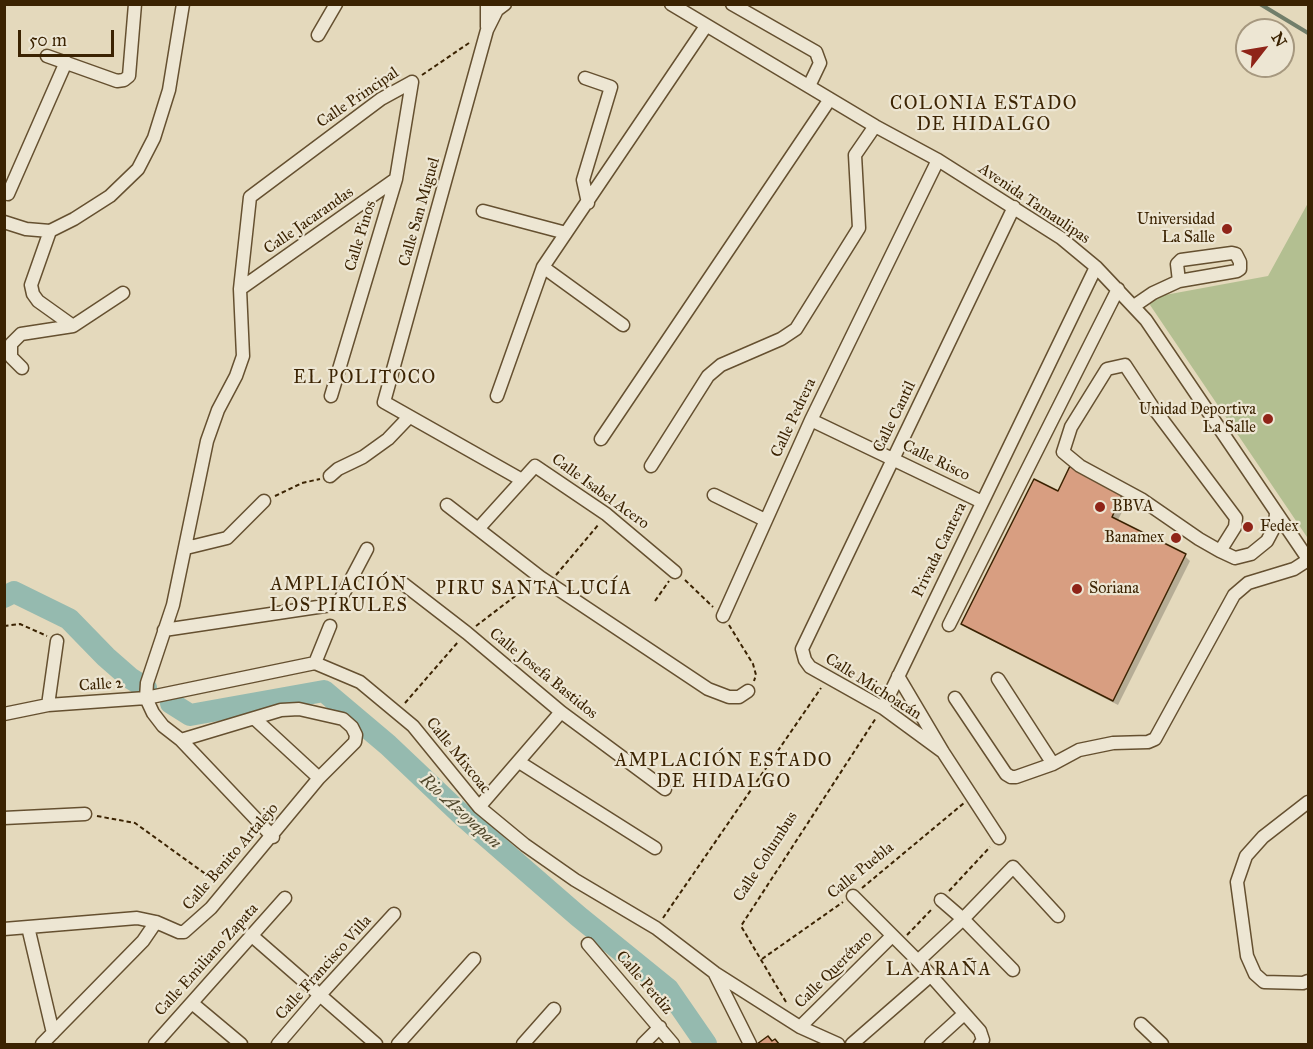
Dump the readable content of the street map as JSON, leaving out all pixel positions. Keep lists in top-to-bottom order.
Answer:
{
  "streets": {
    "street": [
      "Calle Principal",
      "Avenida Tamaulipas",
      "Calle San Miguel",
      "Calle Jacarandas",
      "Calle Pinos",
      "Calle Cantil",
      "Calle Pedrera",
      "Calle Risco",
      "Calle Isabel Acero",
      "Privada Cantera",
      "Calle Josefa Bastidos",
      "Calle 2",
      "Calle Michoacán",
      "Calle Mixcoac",
      "Calle Benito Artalejo",
      "Calle Emiliano Zapata",
      "Calle Francisco Villa",
      "Calle Querétaro",
      "Calle Perdiz"
    ],
    "path": ["Calle Columbus", "Calle Puebla"]
  },
  "crossings": [
    ["Calle Principal", "Calle Jacarandas"],
    ["Calle Principal", "Calle Pinos"],
    ["Avenida Tamaulipas", "Calle Cantil"],
    ["Avenida Tamaulipas", "Calle Pedrera"],
    ["Avenida Tamaulipas", "Privada Cantera"],
    ["Calle Jacarandas", "Calle Pinos"],
    ["Calle Cantil", "Calle Risco"],
    ["Calle Cantil", "Calle Michoacán"],
    ["Calle Pedrera", "Calle Risco"],
    ["Calle Risco", "Privada Cantera"],
    ["Calle 2", "Calle Benito Artalejo"],
    ["Calle Michoacán", "Calle Columbus"],
    ["Calle Mixcoac", "Calle Querétaro"],
    ["Calle Columbus", "Calle Puebla"]
  ],
  "districts": [
    "COLONIA ESTADO DE HIDALGO",
    "EL POLITOCO",
    "AMPLIACIÓN LOS PIRULES",
    "PIRU SANTA LUCÍA",
    "AMPLACIÓN ESTADO DE HIDALGO",
    "LA ARAÑA"
  ],
  "water": ["Rio Azoyapan"],
  "places": [
    "Universidad La Salle",
    "Unidad Deportiva La Salle",
    "BBVA",
    "Fedex",
    "Banamex",
    "Soriana"
  ],
  "scale_bar": "50 m",
  "north": "top right"
}
